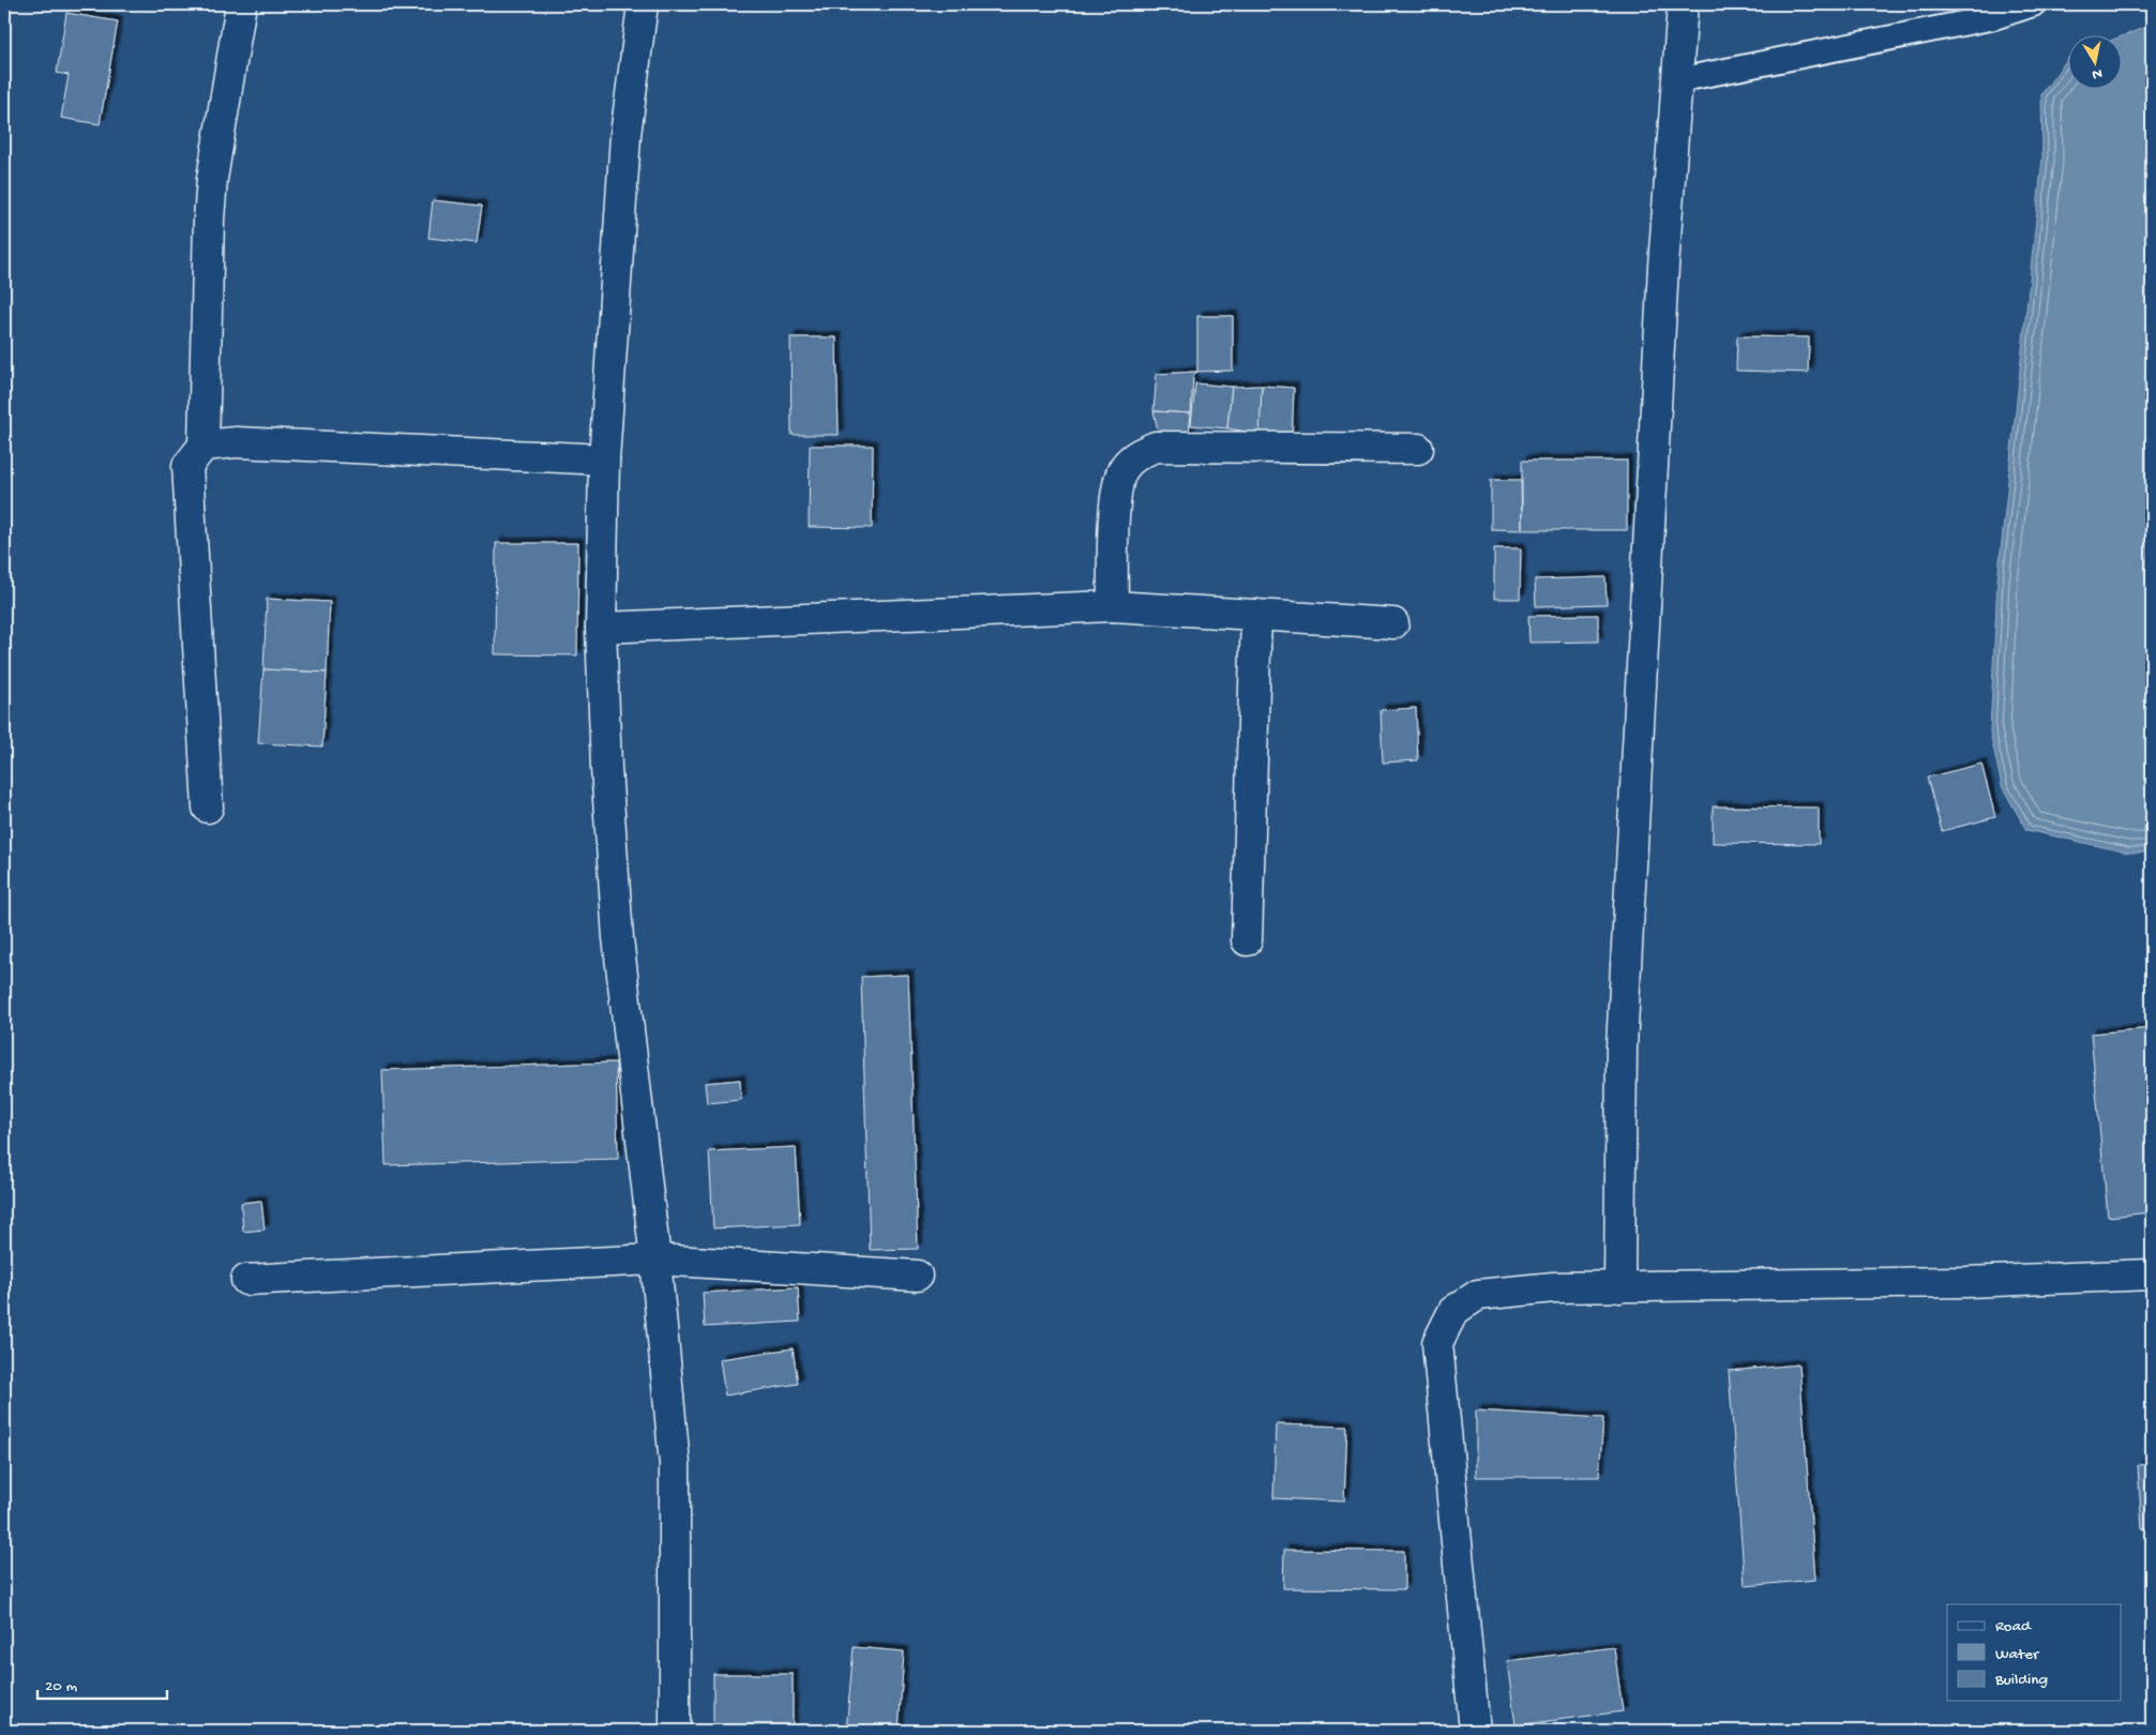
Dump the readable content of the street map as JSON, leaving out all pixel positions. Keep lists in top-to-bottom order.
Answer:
{
  "legend": ["Road", "Water", "Building"],
  "scale_bar": "20 m",
  "north": "bottom"
}
